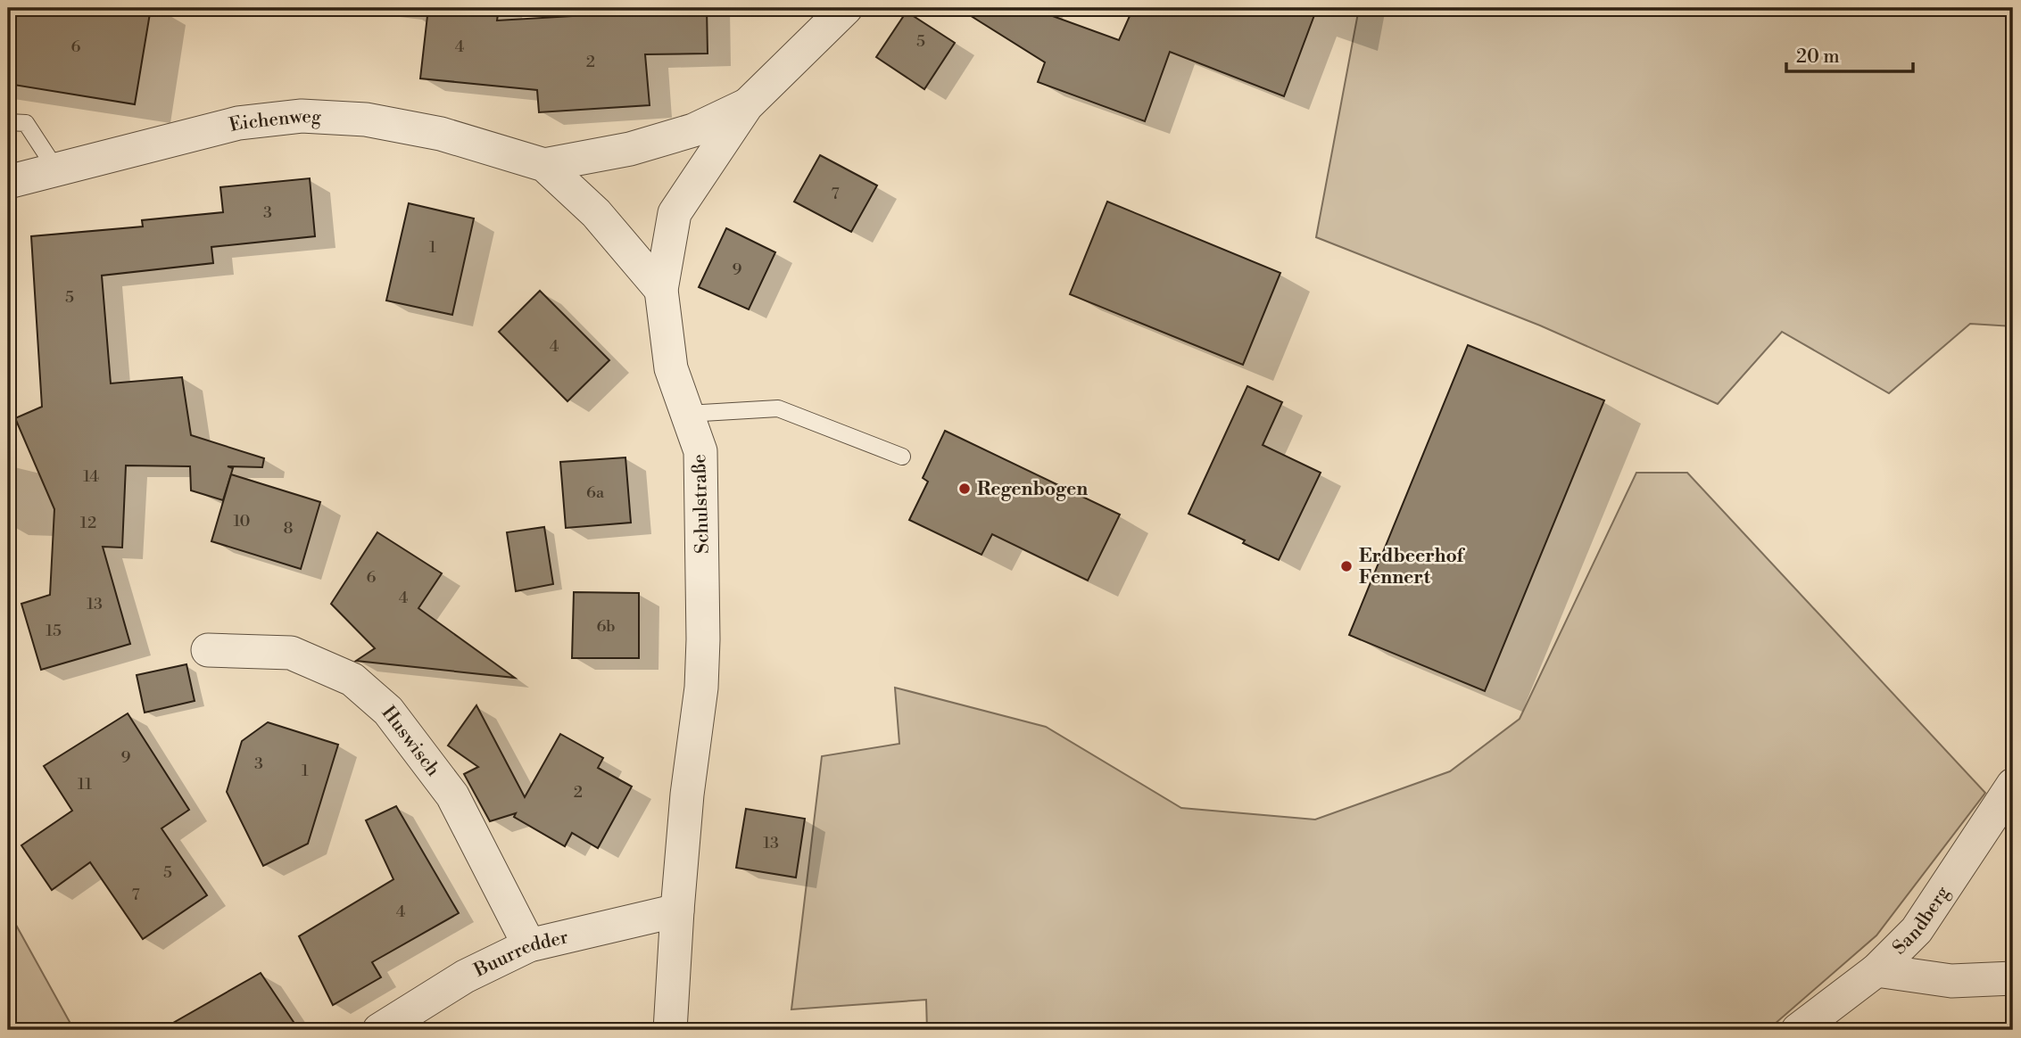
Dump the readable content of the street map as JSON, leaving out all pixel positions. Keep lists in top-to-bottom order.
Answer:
{
  "streets": {
    "street": [
      "Eichenweg",
      "Schulstraße",
      "Huswisch",
      "Sandberg",
      "Buurredder"
    ]
  },
  "crossings": [
    ["Eichenweg", "Schulstraße"],
    ["Schulstraße", "Buurredder"],
    ["Huswisch", "Buurredder"]
  ],
  "places": ["Regenbogen", "Erdbeerhof Fennert"],
  "house_numbers": [
    "5",
    "6",
    "4",
    "2",
    "7",
    "3",
    "1",
    "9",
    "5",
    "4",
    "14",
    "6a",
    "10",
    "12",
    "8",
    "6",
    "4",
    "13",
    "6b",
    "15",
    "9",
    "3",
    "1",
    "11",
    "2",
    "13",
    "5",
    "7",
    "4"
  ],
  "scale_bar": "20 m"
}
